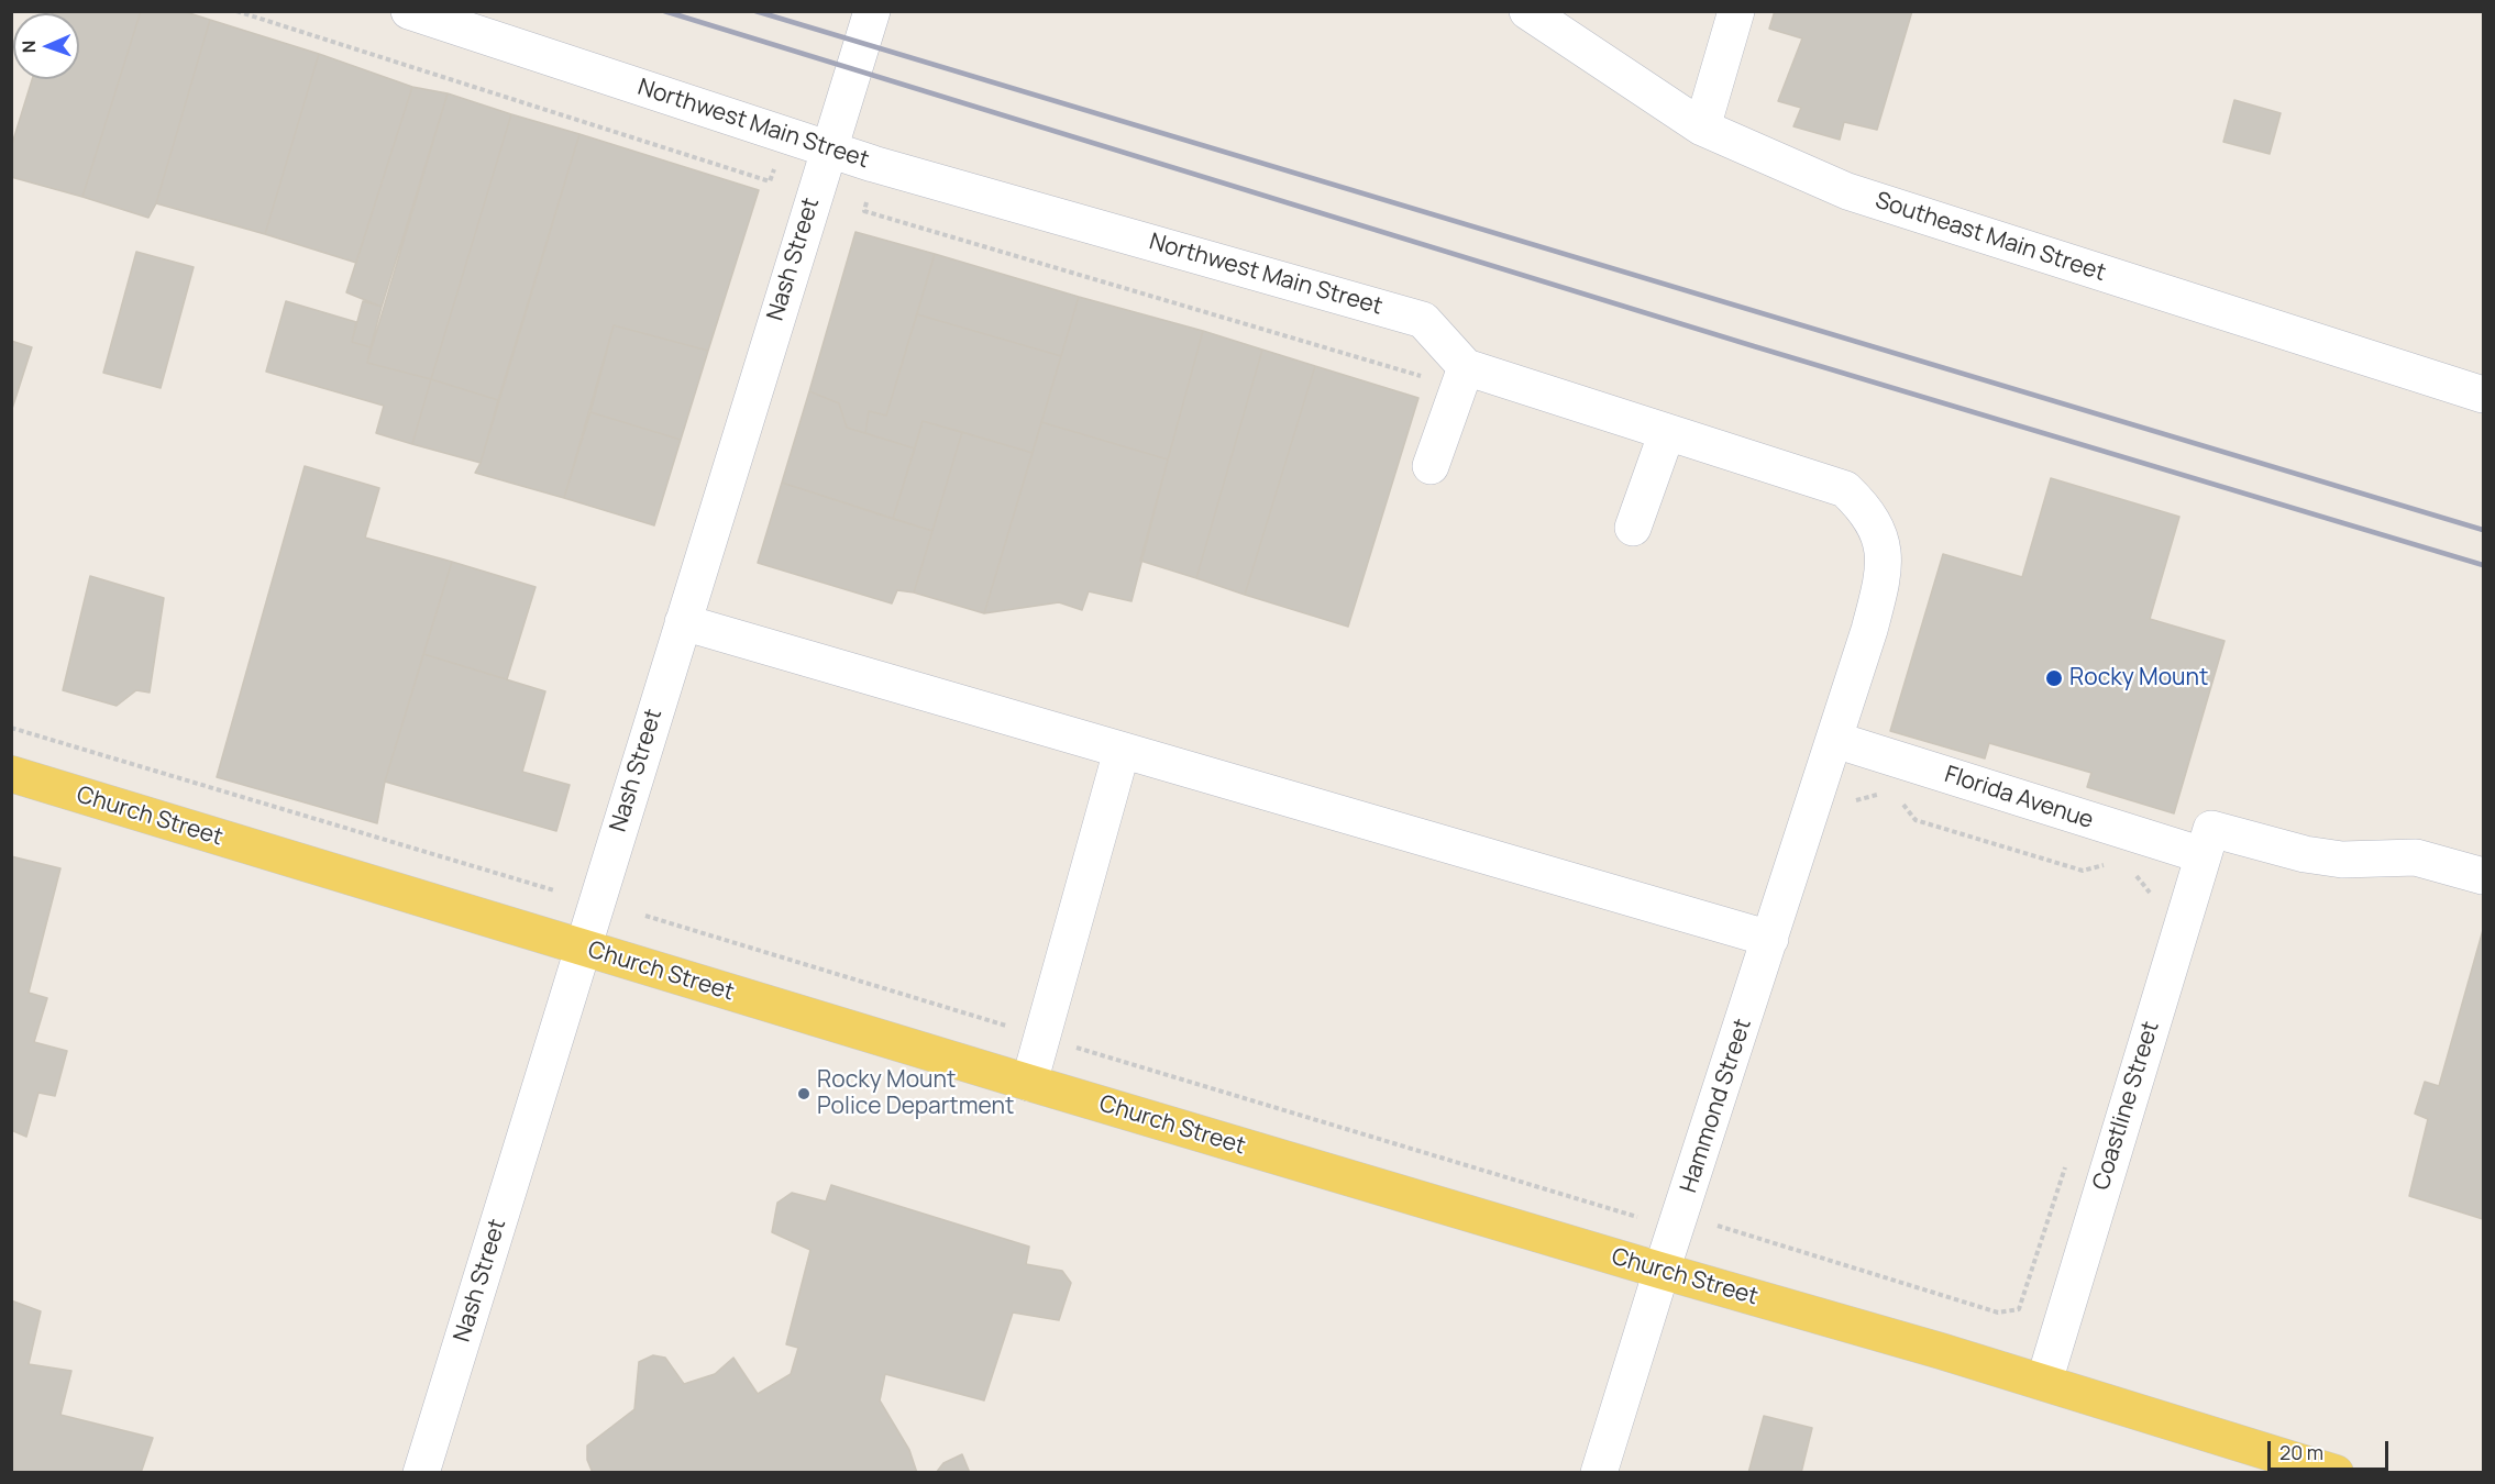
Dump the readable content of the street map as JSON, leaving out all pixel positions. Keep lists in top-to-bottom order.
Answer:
{
  "streets": {
    "main road": ["Church Street"],
    "street": [
      "Northwest Main Street",
      "Southeast Main Street",
      "Nash Street",
      "Florida Avenue",
      "Hammond Street",
      "Coastline Street"
    ]
  },
  "crossings": [
    ["Northwest Main Street", "Nash Street"],
    ["Northwest Main Street", "Florida Avenue"],
    ["Northwest Main Street", "Hammond Street"],
    ["Nash Street", "Church Street"],
    ["Florida Avenue", "Hammond Street"],
    ["Florida Avenue", "Coastline Street"],
    ["Church Street", "Hammond Street"],
    ["Church Street", "Coastline Street"]
  ],
  "places": ["Rocky Mount", "Rocky Mount Police Department"],
  "scale_bar": "20 m",
  "north": "left"
}
